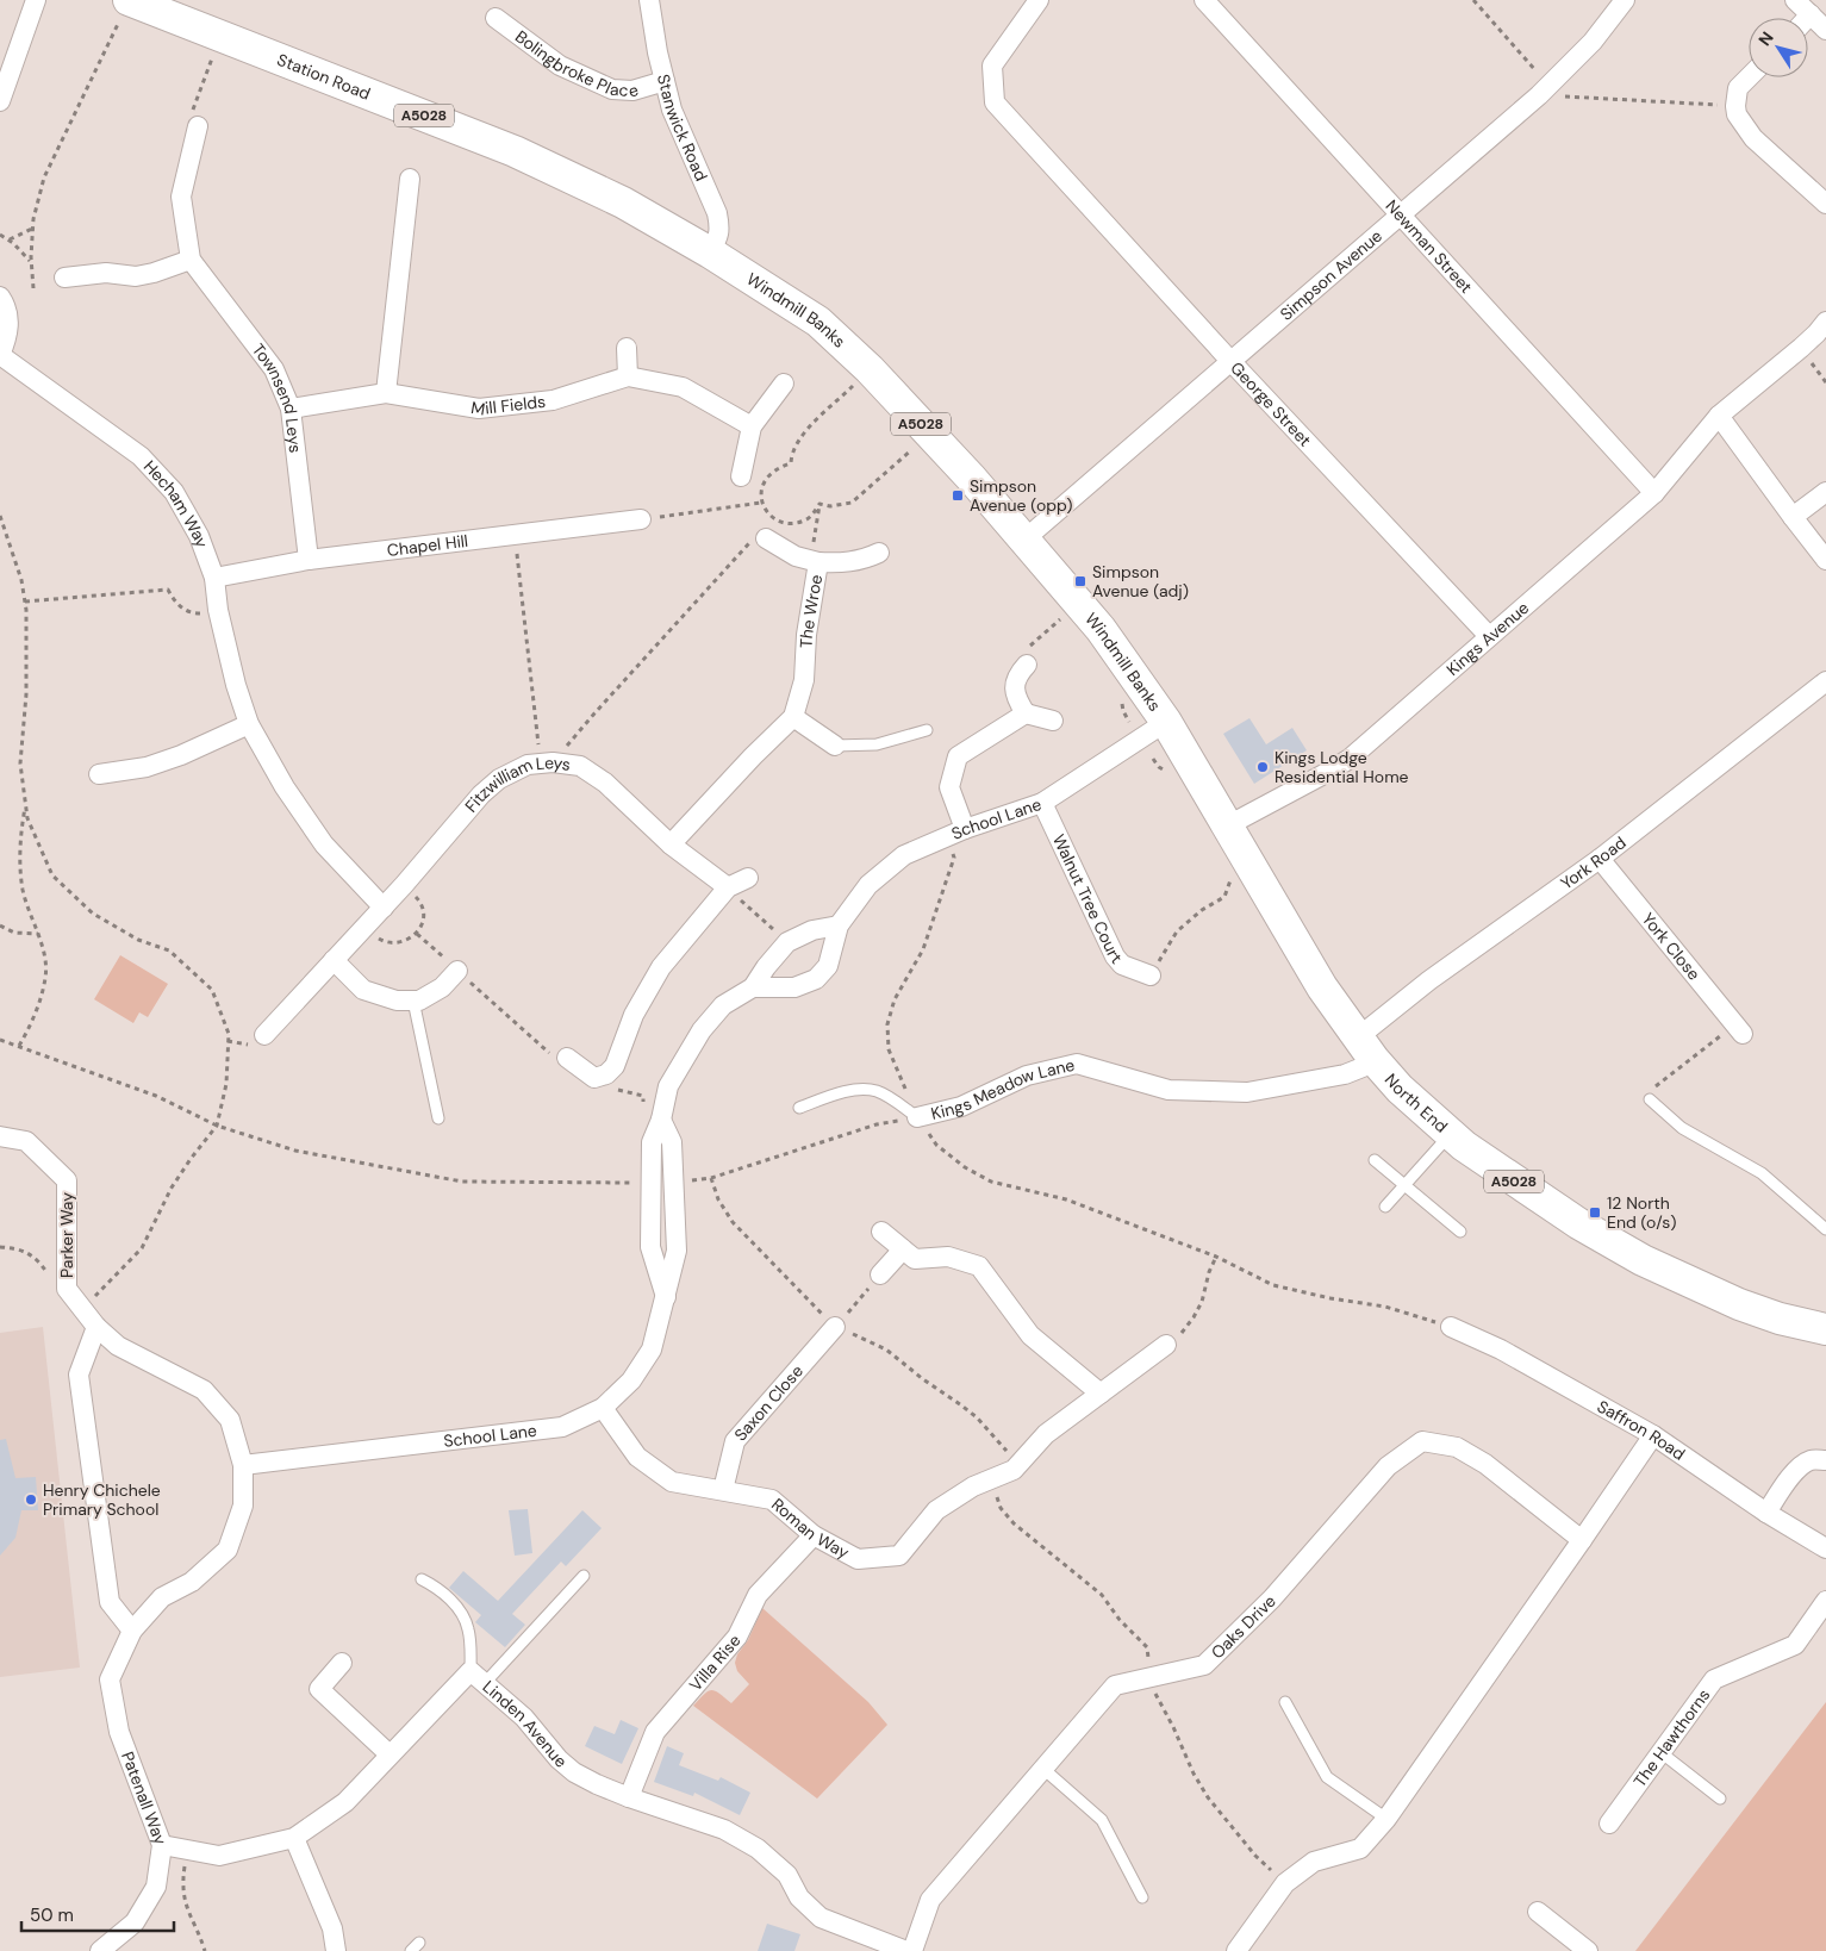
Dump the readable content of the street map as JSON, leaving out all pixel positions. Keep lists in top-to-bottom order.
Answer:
{
  "streets": {
    "main road": [
      "Station Road",
      "A5028",
      "Windmill Banks",
      "North End"
    ],
    "street": [
      "Bolingbroke Place",
      "Stanwick Road",
      "Newman Street",
      "Simpson Avenue",
      "Townsend Leys",
      "Mill Fields",
      "George Street",
      "Hecham Way",
      "Chapel Hill",
      "The Wroe",
      "Kings Avenue",
      "Fitzwilliam Leys",
      "School Lane",
      "York Road",
      "Walnut Tree Court",
      "York Close",
      "Kings Meadow Lane",
      "Parker Way",
      "Saxon Close",
      "Saffron Road",
      "Roman Way",
      "Oaks Drive",
      "Villa Rise",
      "Linden Avenue",
      "The Hawthorns",
      "Patenall Way"
    ]
  },
  "crossings": [
    ["Bolingbroke Place", "Stanwick Road"],
    ["Station Road", "Stanwick Road"],
    ["Station Road", "Windmill Banks"],
    ["Stanwick Road", "Windmill Banks"],
    ["Newman Street", "Simpson Avenue"],
    ["Newman Street", "Kings Avenue"],
    ["Simpson Avenue", "Windmill Banks"],
    ["Simpson Avenue", "George Street"],
    ["Windmill Banks", "Kings Avenue"],
    ["Windmill Banks", "School Lane"],
    ["Windmill Banks", "North End"],
    ["Townsend Leys", "Mill Fields"],
    ["Townsend Leys", "Chapel Hill"],
    ["George Street", "Kings Avenue"],
    ["Hecham Way", "Chapel Hill"],
    ["Hecham Way", "Fitzwilliam Leys"],
    ["The Wroe", "Fitzwilliam Leys"],
    ["Kings Avenue", "North End"],
    ["School Lane", "Walnut Tree Court"],
    ["School Lane", "Roman Way"],
    ["York Road", "York Close"],
    ["York Road", "Kings Meadow Lane"],
    ["York Road", "North End"],
    ["Kings Meadow Lane", "North End"],
    ["Saxon Close", "Roman Way"],
    ["Roman Way", "Villa Rise"],
    ["Villa Rise", "Linden Avenue"],
    ["Linden Avenue", "Patenall Way"]
  ],
  "places": {
    "transit": ["Simpson Avenue (opp)", "Simpson Avenue (adj)", "12 North End (o/s)"],
    "other": ["Kings Lodge Residential Home", "Henry Chichele Primary School"]
  },
  "scale_bar": "50 m",
  "north": "top left"
}
